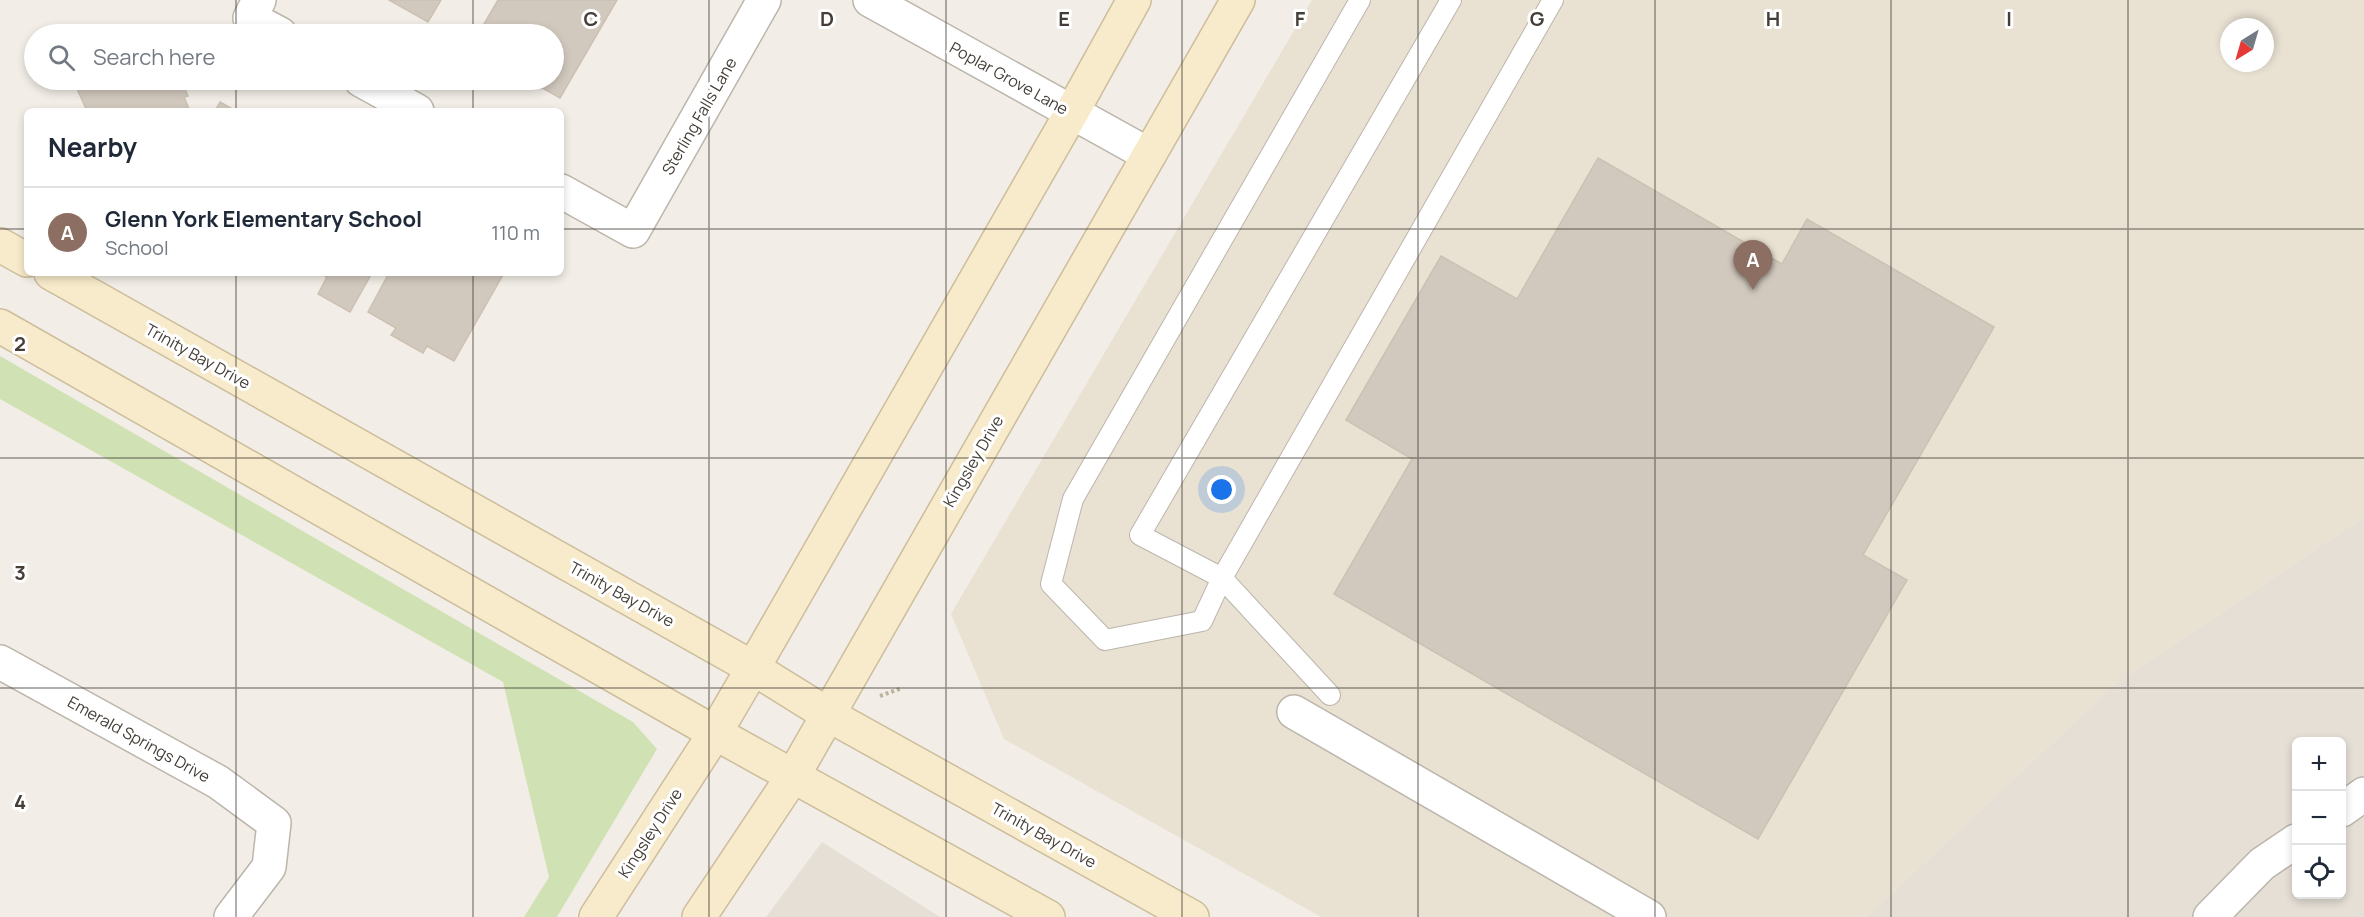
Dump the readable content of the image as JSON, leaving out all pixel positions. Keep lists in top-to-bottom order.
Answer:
{
  "streets": {
    "street": [
      "Poplar Grove Lane",
      "Sterling Falls Lane",
      "Trinity Bay Drive",
      "Kingsley Drive",
      "Emerald Springs Drive"
    ]
  },
  "crossings": [
    ["Poplar Grove Lane", "Kingsley Drive"],
    ["Trinity Bay Drive", "Kingsley Drive"]
  ],
  "north": "bottom left",
  "page": {
    "search": "Search here",
    "heading": "Nearby",
    "list": [
      {
        "mark": "A",
        "name": "Glenn York Elementary School",
        "note": "School",
        "value": "110 m"
      }
    ],
    "pins": "A",
    "map_buttons": ["+", "−"]
  },
  "grid": {
    "columns": [
      "C",
      "D",
      "E",
      "F",
      "G",
      "H",
      "I"
    ],
    "rows": ["2", "3", "4"]
  }
}
